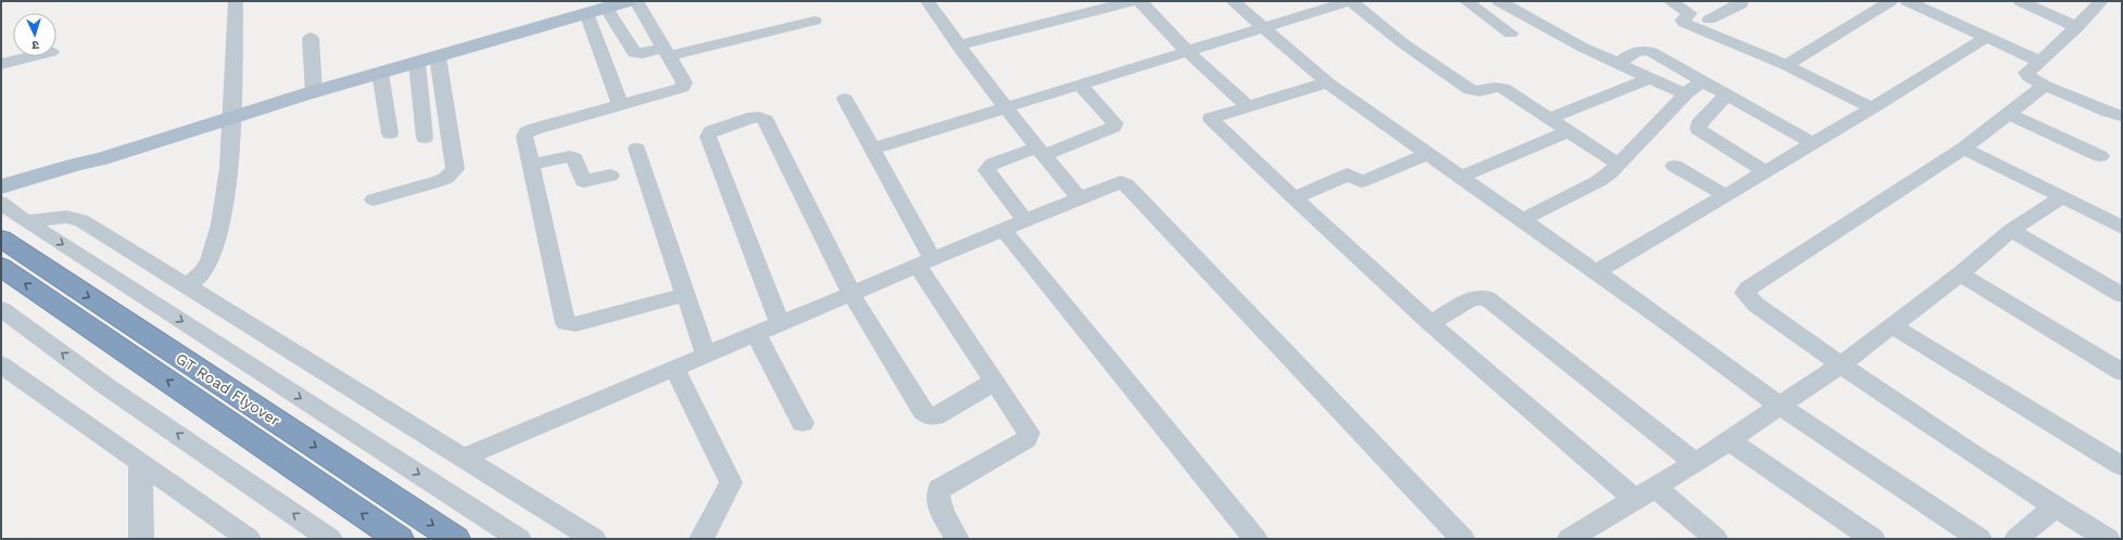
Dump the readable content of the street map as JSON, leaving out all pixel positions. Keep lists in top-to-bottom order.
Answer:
{
  "streets": {
    "highway": ["GT Road Flyover"]
  },
  "north": "bottom"
}
